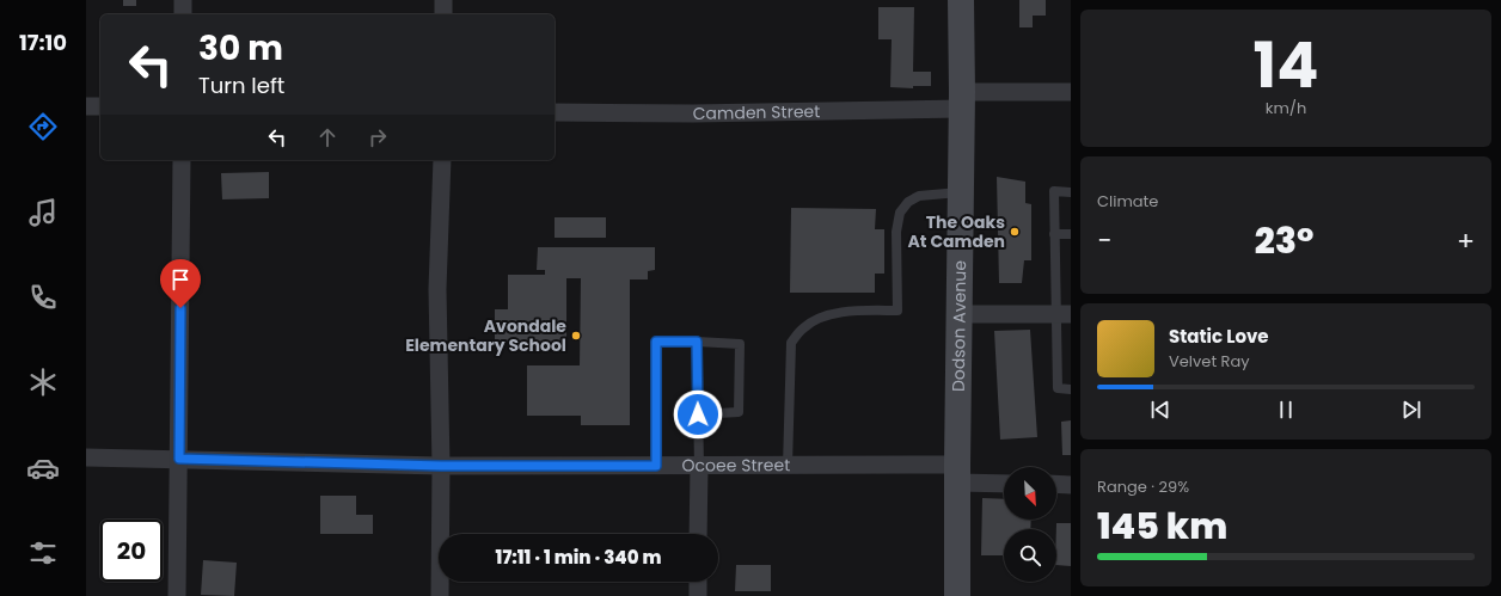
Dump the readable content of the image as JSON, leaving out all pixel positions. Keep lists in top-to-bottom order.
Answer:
{
  "streets": {
    "main road": ["Dodson Avenue"],
    "street": ["Camden Street", "Ocoee Street"]
  },
  "crossings": [
    ["Camden Street", "Dodson Avenue"],
    ["Dodson Avenue", "Ocoee Street"]
  ],
  "places": ["The Oaks At Camden", "Avondale Elementary School"],
  "north": "bottom right",
  "page": {
    "tabs": "17:10",
    "tile": [
      ["14", "km/h"],
      "Climate",
      ["Range · 29%", "145 km"]
    ],
    "turn": ["30 m", "Turn left"],
    "heat": ["−", "23°", "+"],
    "song": ["Static Love", "Velvet Ray"],
    "limit": "20",
    "trip": "17:11 · 1 min · 340 m"
  }
}
